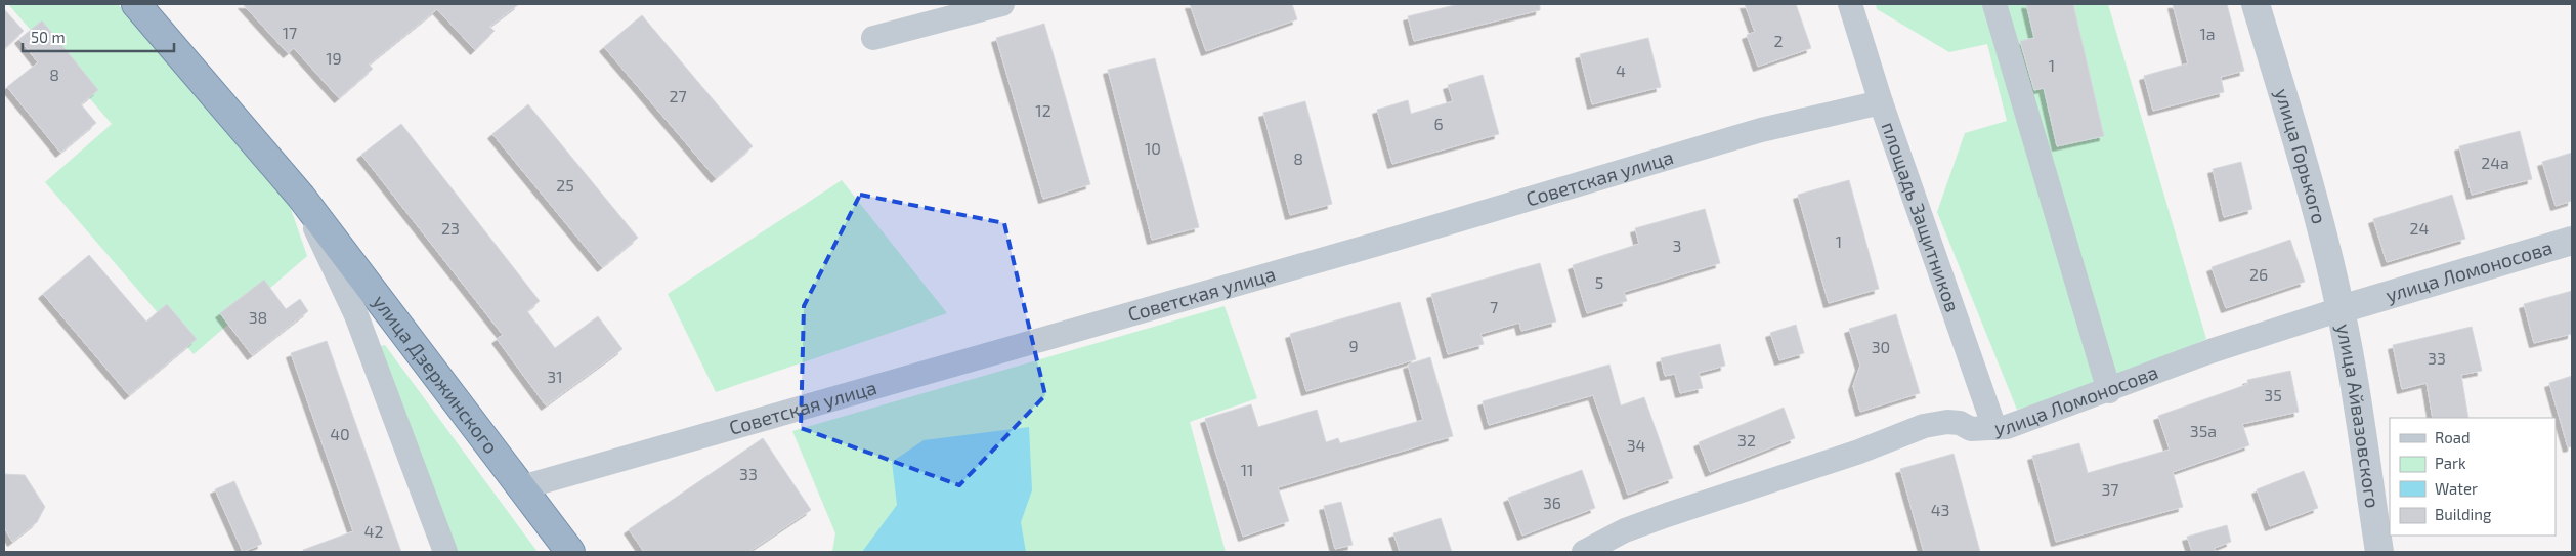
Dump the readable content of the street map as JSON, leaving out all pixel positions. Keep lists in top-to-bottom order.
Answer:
{
  "streets": {
    "highway": ["улица Дзержинского"],
    "street": [
      "улица Горького",
      "Советская улица",
      "площадь Защитников",
      "улица Ломоносова",
      "улица Айвазовского"
    ]
  },
  "crossings": [
    ["улица Горького", "улица Ломоносова"],
    ["улица Горького", "улица Айвазовского"],
    ["Советская улица", "площадь Защитников"],
    ["Советская улица", "улица Дзержинского"],
    ["площадь Защитников", "улица Ломоносова"],
    ["улица Ломоносова", "улица Айвазовского"]
  ],
  "house_numbers": [
    "17",
    "1а",
    "2",
    "19",
    "1",
    "4",
    "8",
    "27",
    "12",
    "6",
    "10",
    "8",
    "24а",
    "25",
    "23",
    "24",
    "1",
    "3",
    "26",
    "5",
    "7",
    "38",
    "9",
    "30",
    "33",
    "31",
    "35",
    "35а",
    "40",
    "32",
    "34",
    "11",
    "33",
    "37",
    "36",
    "43",
    "42"
  ],
  "legend": [
    "Road",
    "Park",
    "Water",
    "Building"
  ],
  "scale_bar": "50 m"
}
